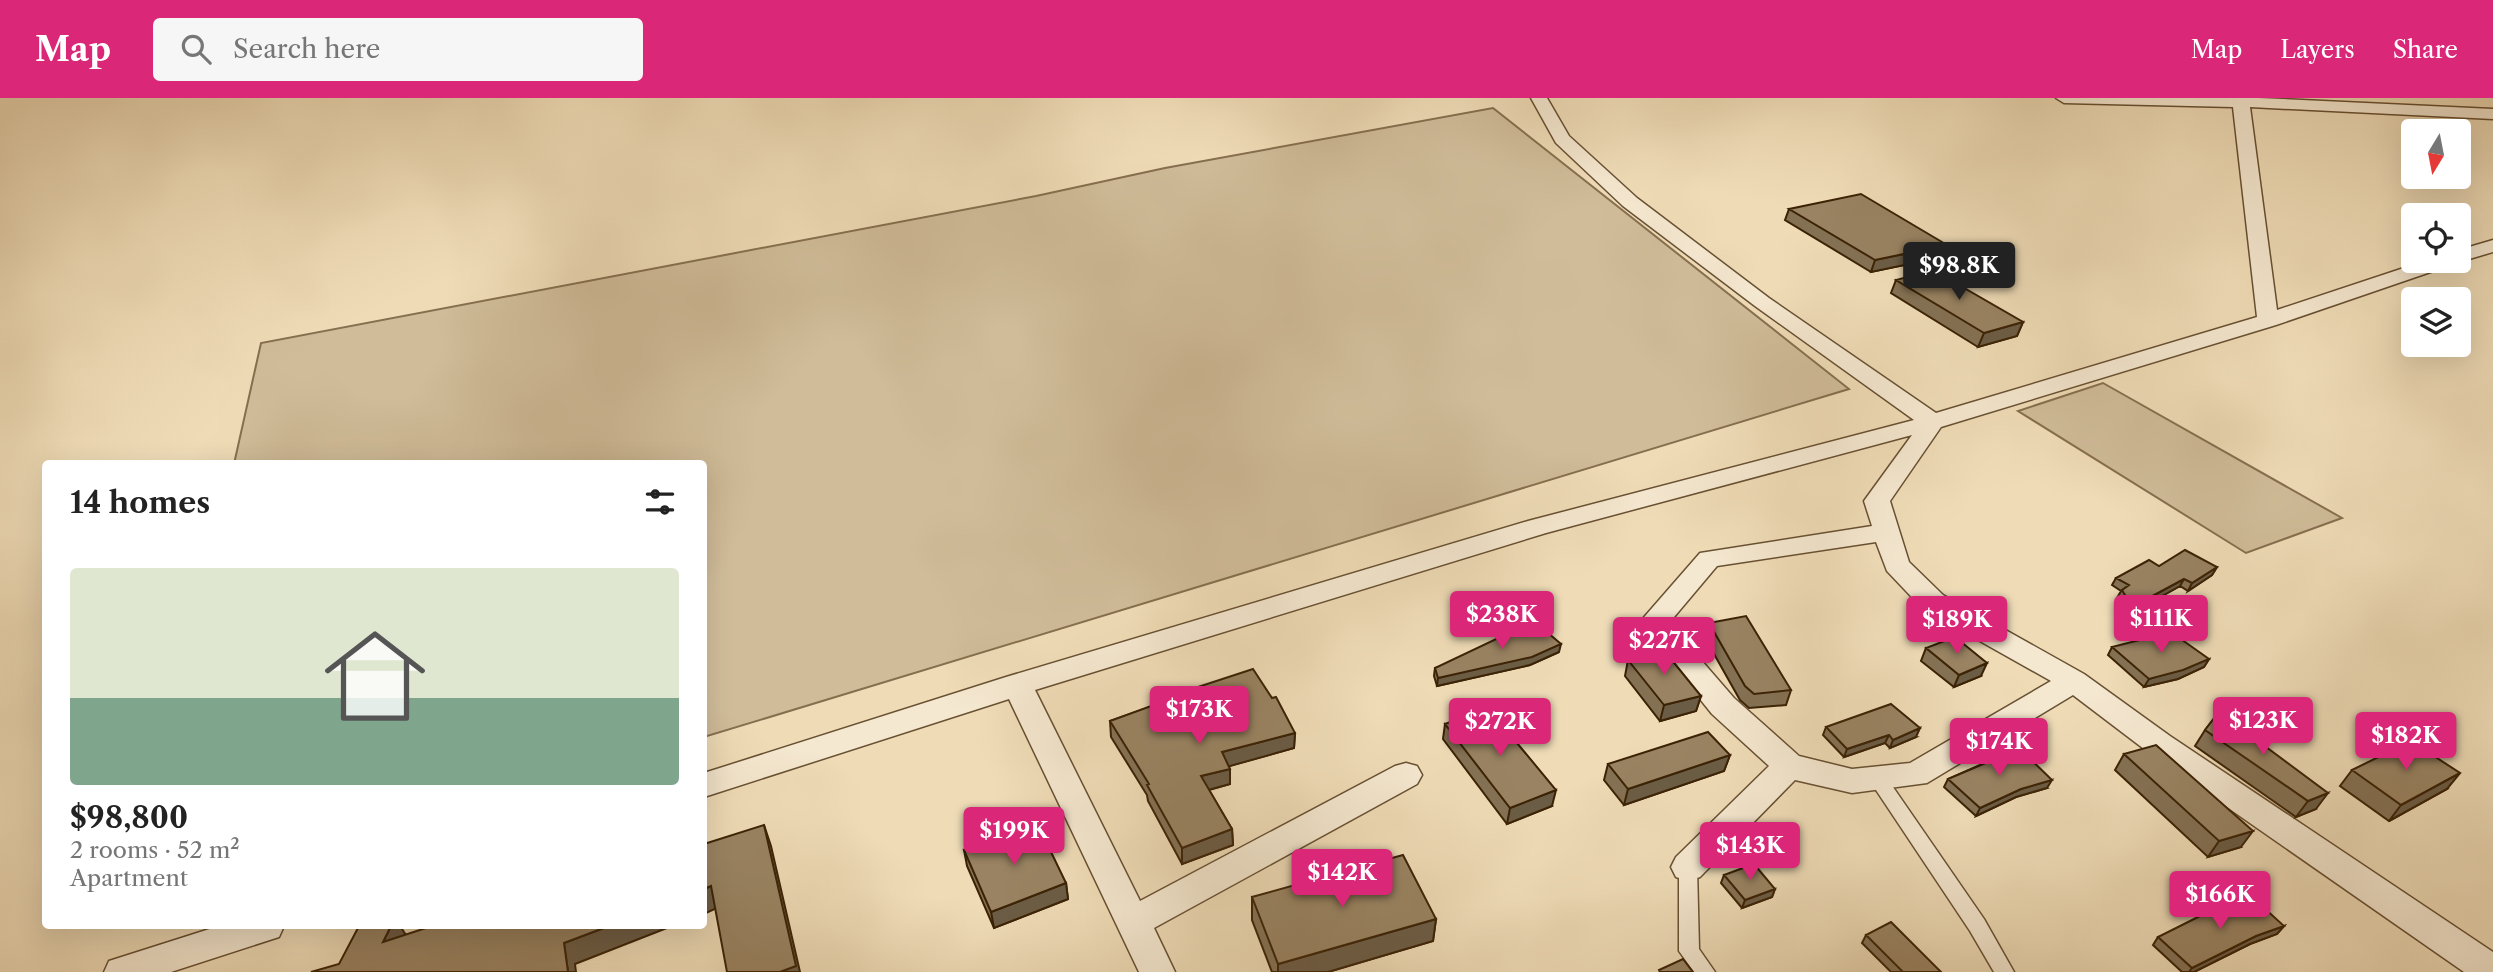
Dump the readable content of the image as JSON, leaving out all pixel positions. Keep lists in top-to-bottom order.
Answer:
{
  "north": "bottom",
  "page": {
    "header": "Map",
    "search": "Search here",
    "nav": ["Map", "Layers", "Share"],
    "price": [
      "$98.8K",
      "$238K",
      "$111K",
      "$189K",
      "$227K",
      "$173K",
      "$123K",
      "$272K",
      "$182K",
      "$174K",
      "$199K",
      "$143K",
      "$142K",
      "$166K"
    ],
    "heading": "14 homes",
    "list": [
      {
        "name": "$98,800",
        "note": "2 rooms · 52 m² · Apartment"
      }
    ]
  }
}
